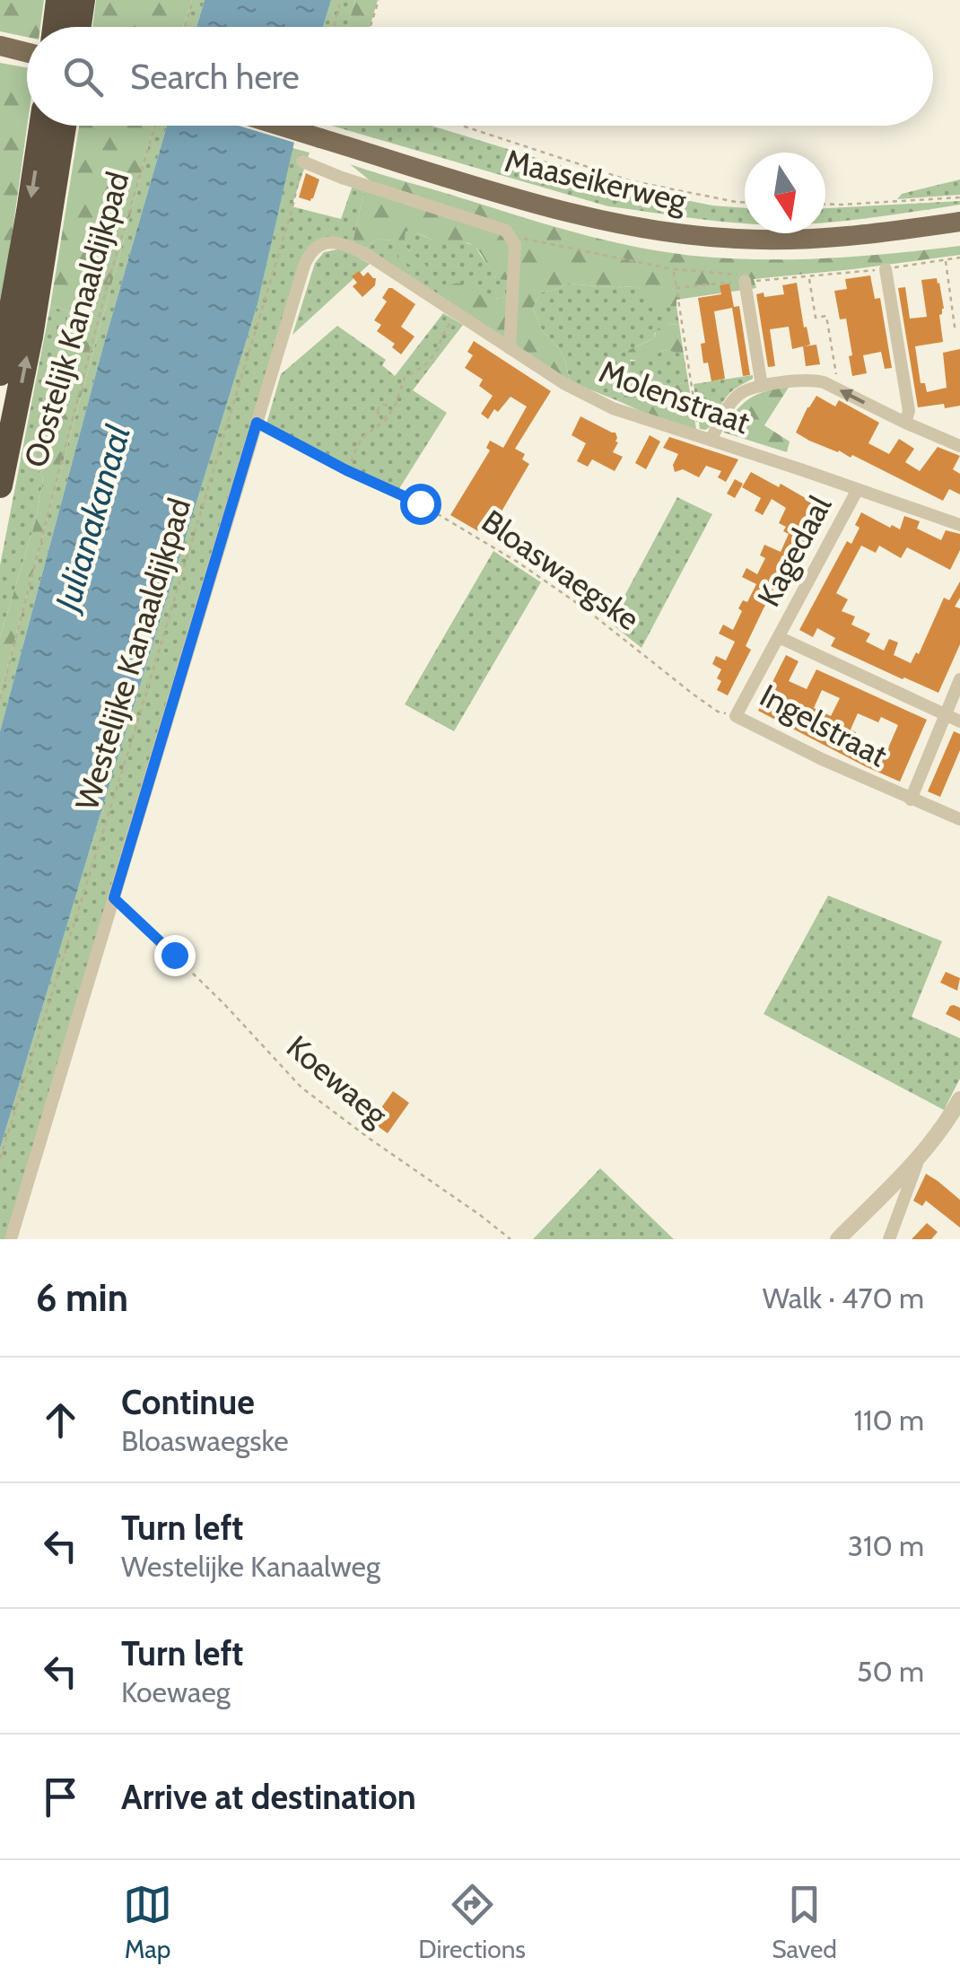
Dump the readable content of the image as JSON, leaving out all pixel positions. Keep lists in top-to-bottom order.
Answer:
{
  "streets": {
    "main road": ["Maaseikerweg"],
    "street": ["Molenstraat", "Kagedaal", "Ingelstraat"],
    "path": [
      "Oostelijk Kanaaldijkpad",
      "Bloaswaegske",
      "Westelijke Kanaaldijkpad",
      "Koewaeg"
    ]
  },
  "crossings": [
    ["Molenstraat", "Kagedaal"],
    ["Molenstraat", "Bloaswaegske"],
    ["Kagedaal", "Ingelstraat"],
    ["Bloaswaegske", "Ingelstraat"]
  ],
  "water": ["Julianakanaal"],
  "north": "bottom",
  "page": {
    "search": "Search here",
    "heading": ["6 min", "Walk · 470 m"],
    "list": [
      ["Continue", "Bloaswaegske", "110 m"],
      ["Turn left", "Westelijke Kanaalweg", "310 m"],
      ["Turn left", "Koewaeg", "50 m"],
      "Arrive at destination"
    ],
    "nav": ["Map", "Directions", "Saved"]
  }
}
